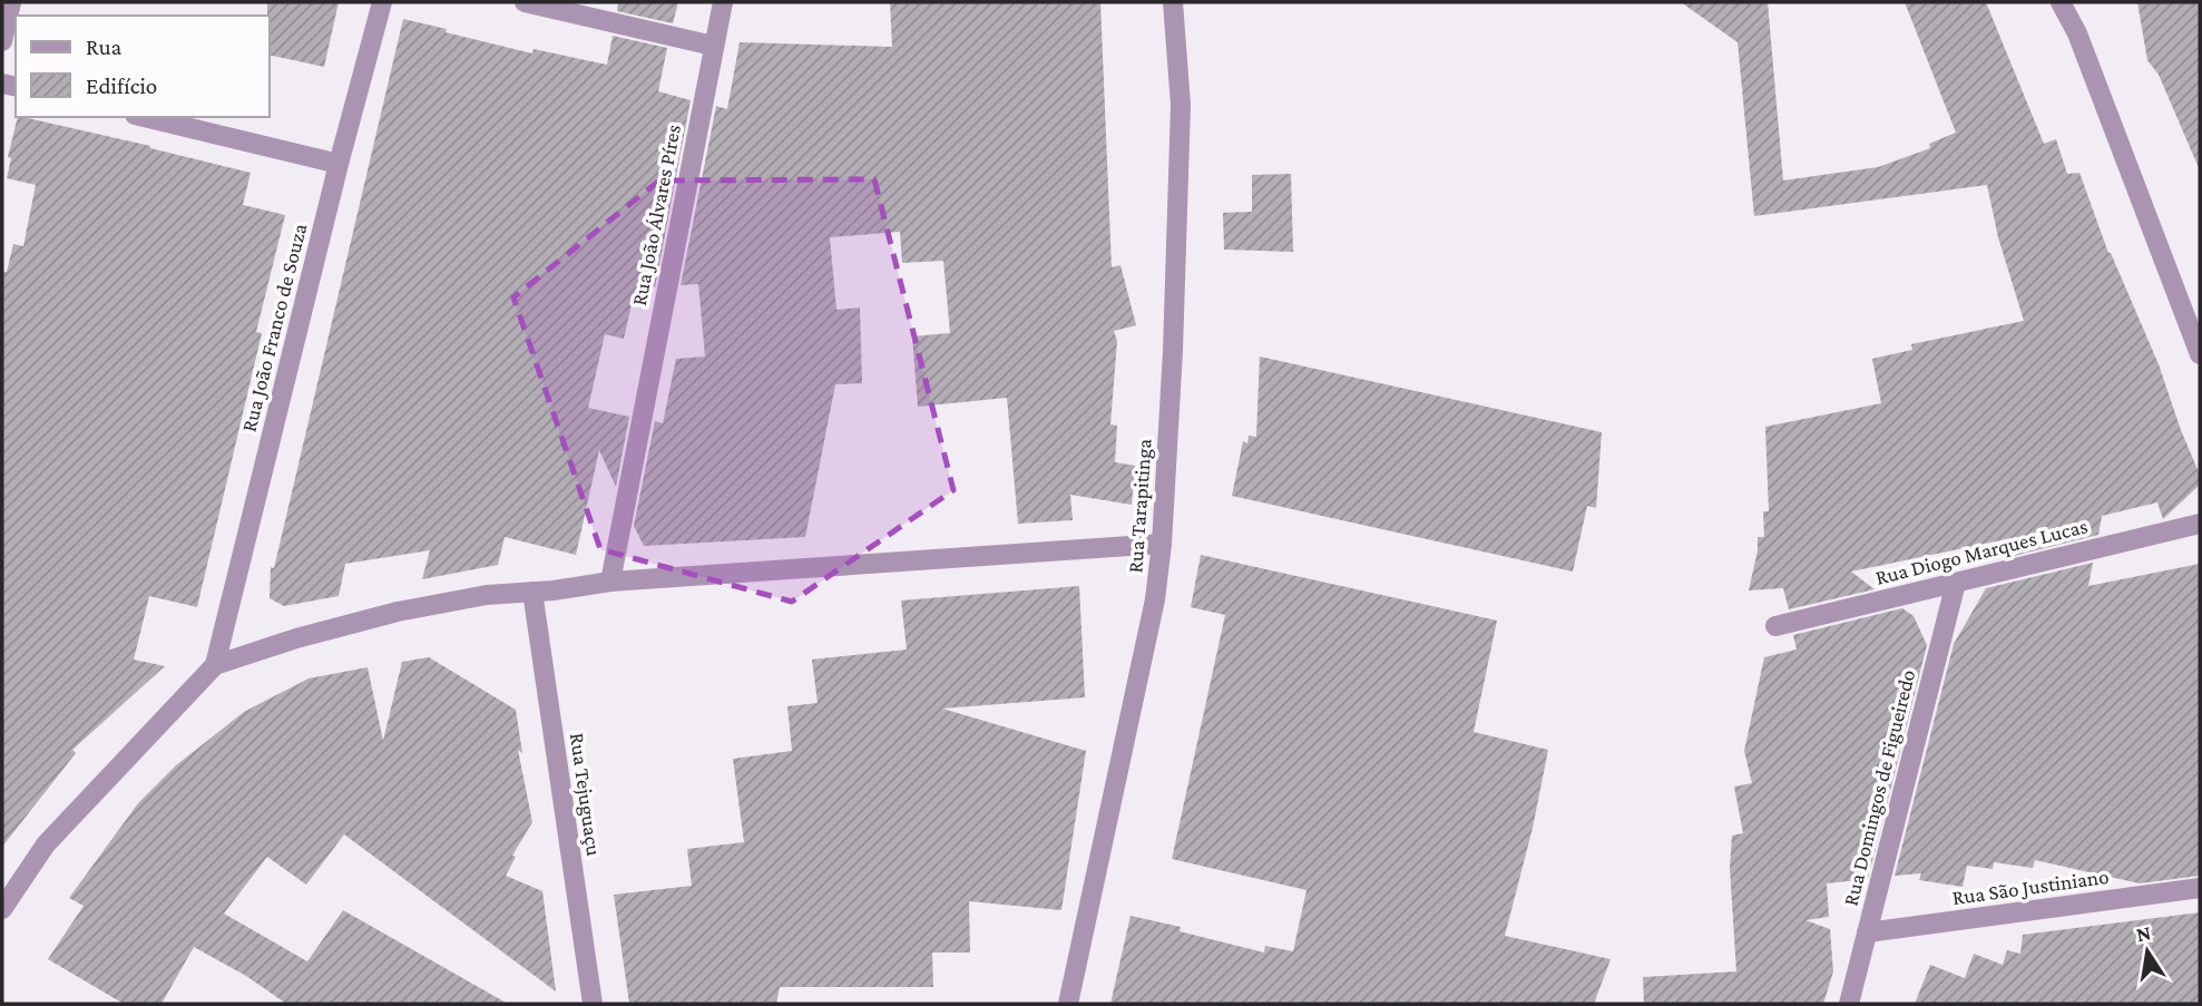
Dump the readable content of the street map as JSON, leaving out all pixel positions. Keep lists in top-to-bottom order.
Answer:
{
  "streets": {
    "street": [
      "Rua João Álvares Píres",
      "Rua João Franco de Souza",
      "Rua Tarapitinga",
      "Rua Diogo Marques Lucas",
      "Rua Domingos de Figueiredo",
      "Rua Tejuguaçu",
      "Rua São Justiniano"
    ]
  },
  "crossings": [
    ["Rua Diogo Marques Lucas", "Rua Domingos de Figueiredo"],
    ["Rua Domingos de Figueiredo", "Rua São Justiniano"]
  ],
  "legend": ["Rua", "Edifício"],
  "north": "top"
}
